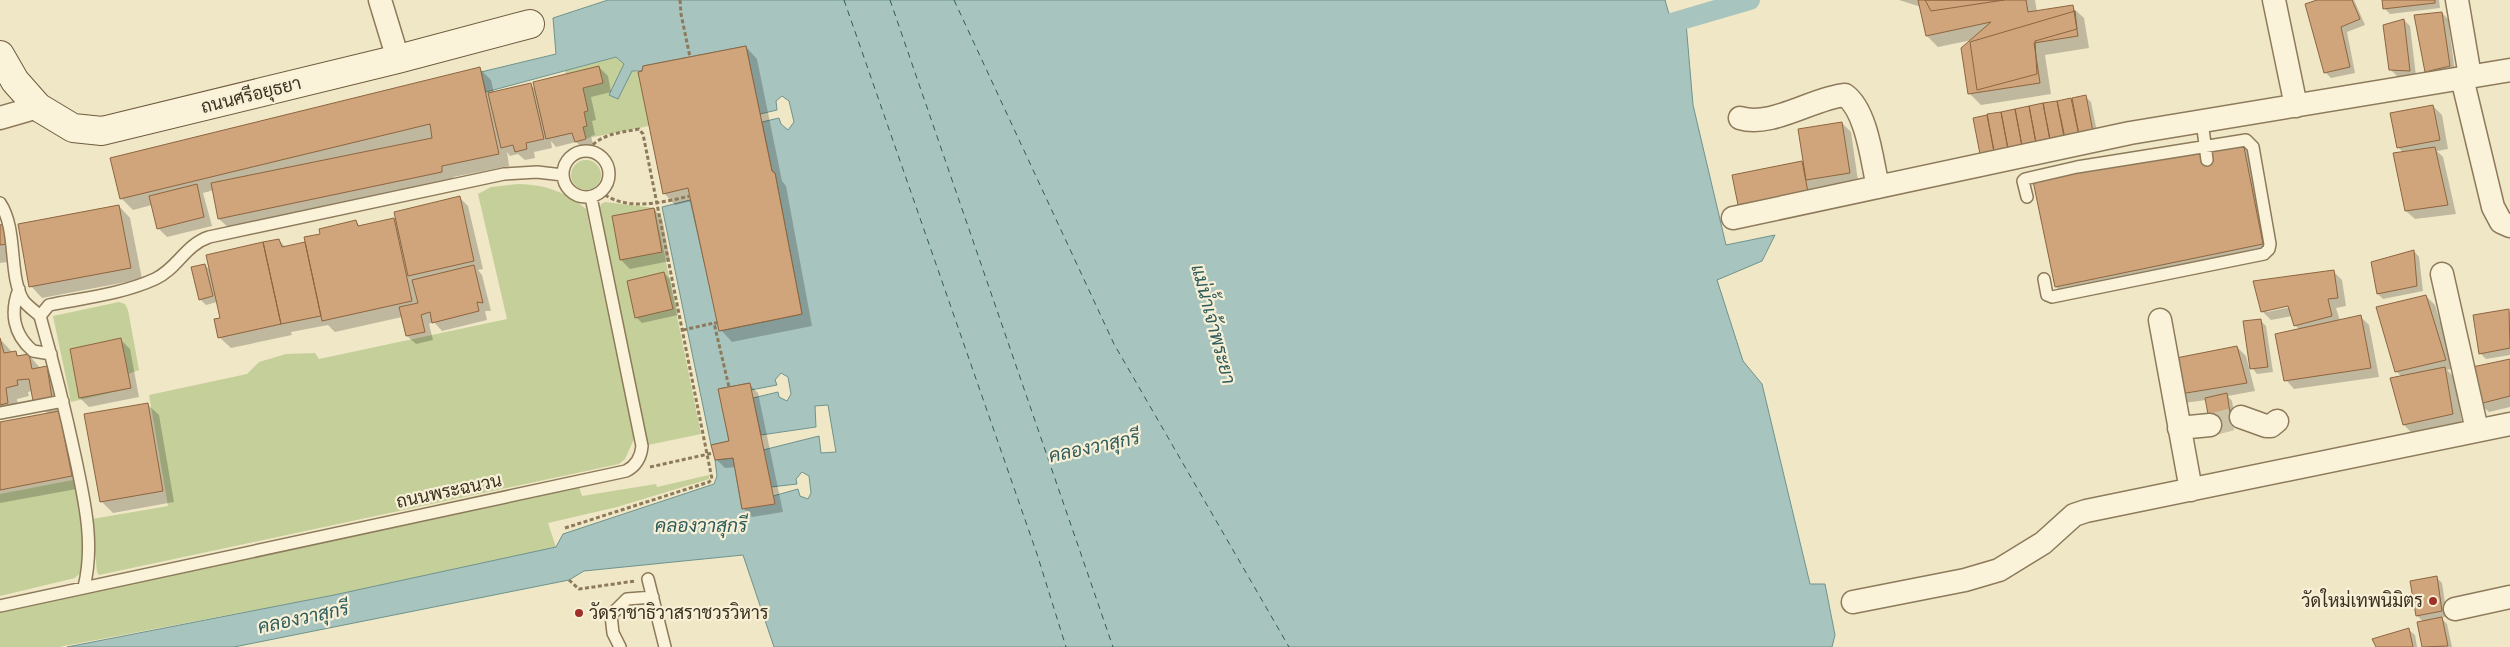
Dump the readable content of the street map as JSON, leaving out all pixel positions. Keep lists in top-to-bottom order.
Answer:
{
  "streets": {
    "street": ["ถนนศรีอยุธยา"],
    "lane": ["ถนนพระฉนวน"]
  },
  "water": ["แม่น้ำเจ้าพระยา", "คลองวาสุกรี"],
  "places": ["วัดใหม่เทพนิมิตร", "วัดราชาธิวาสราชวรวิหาร"]
}
